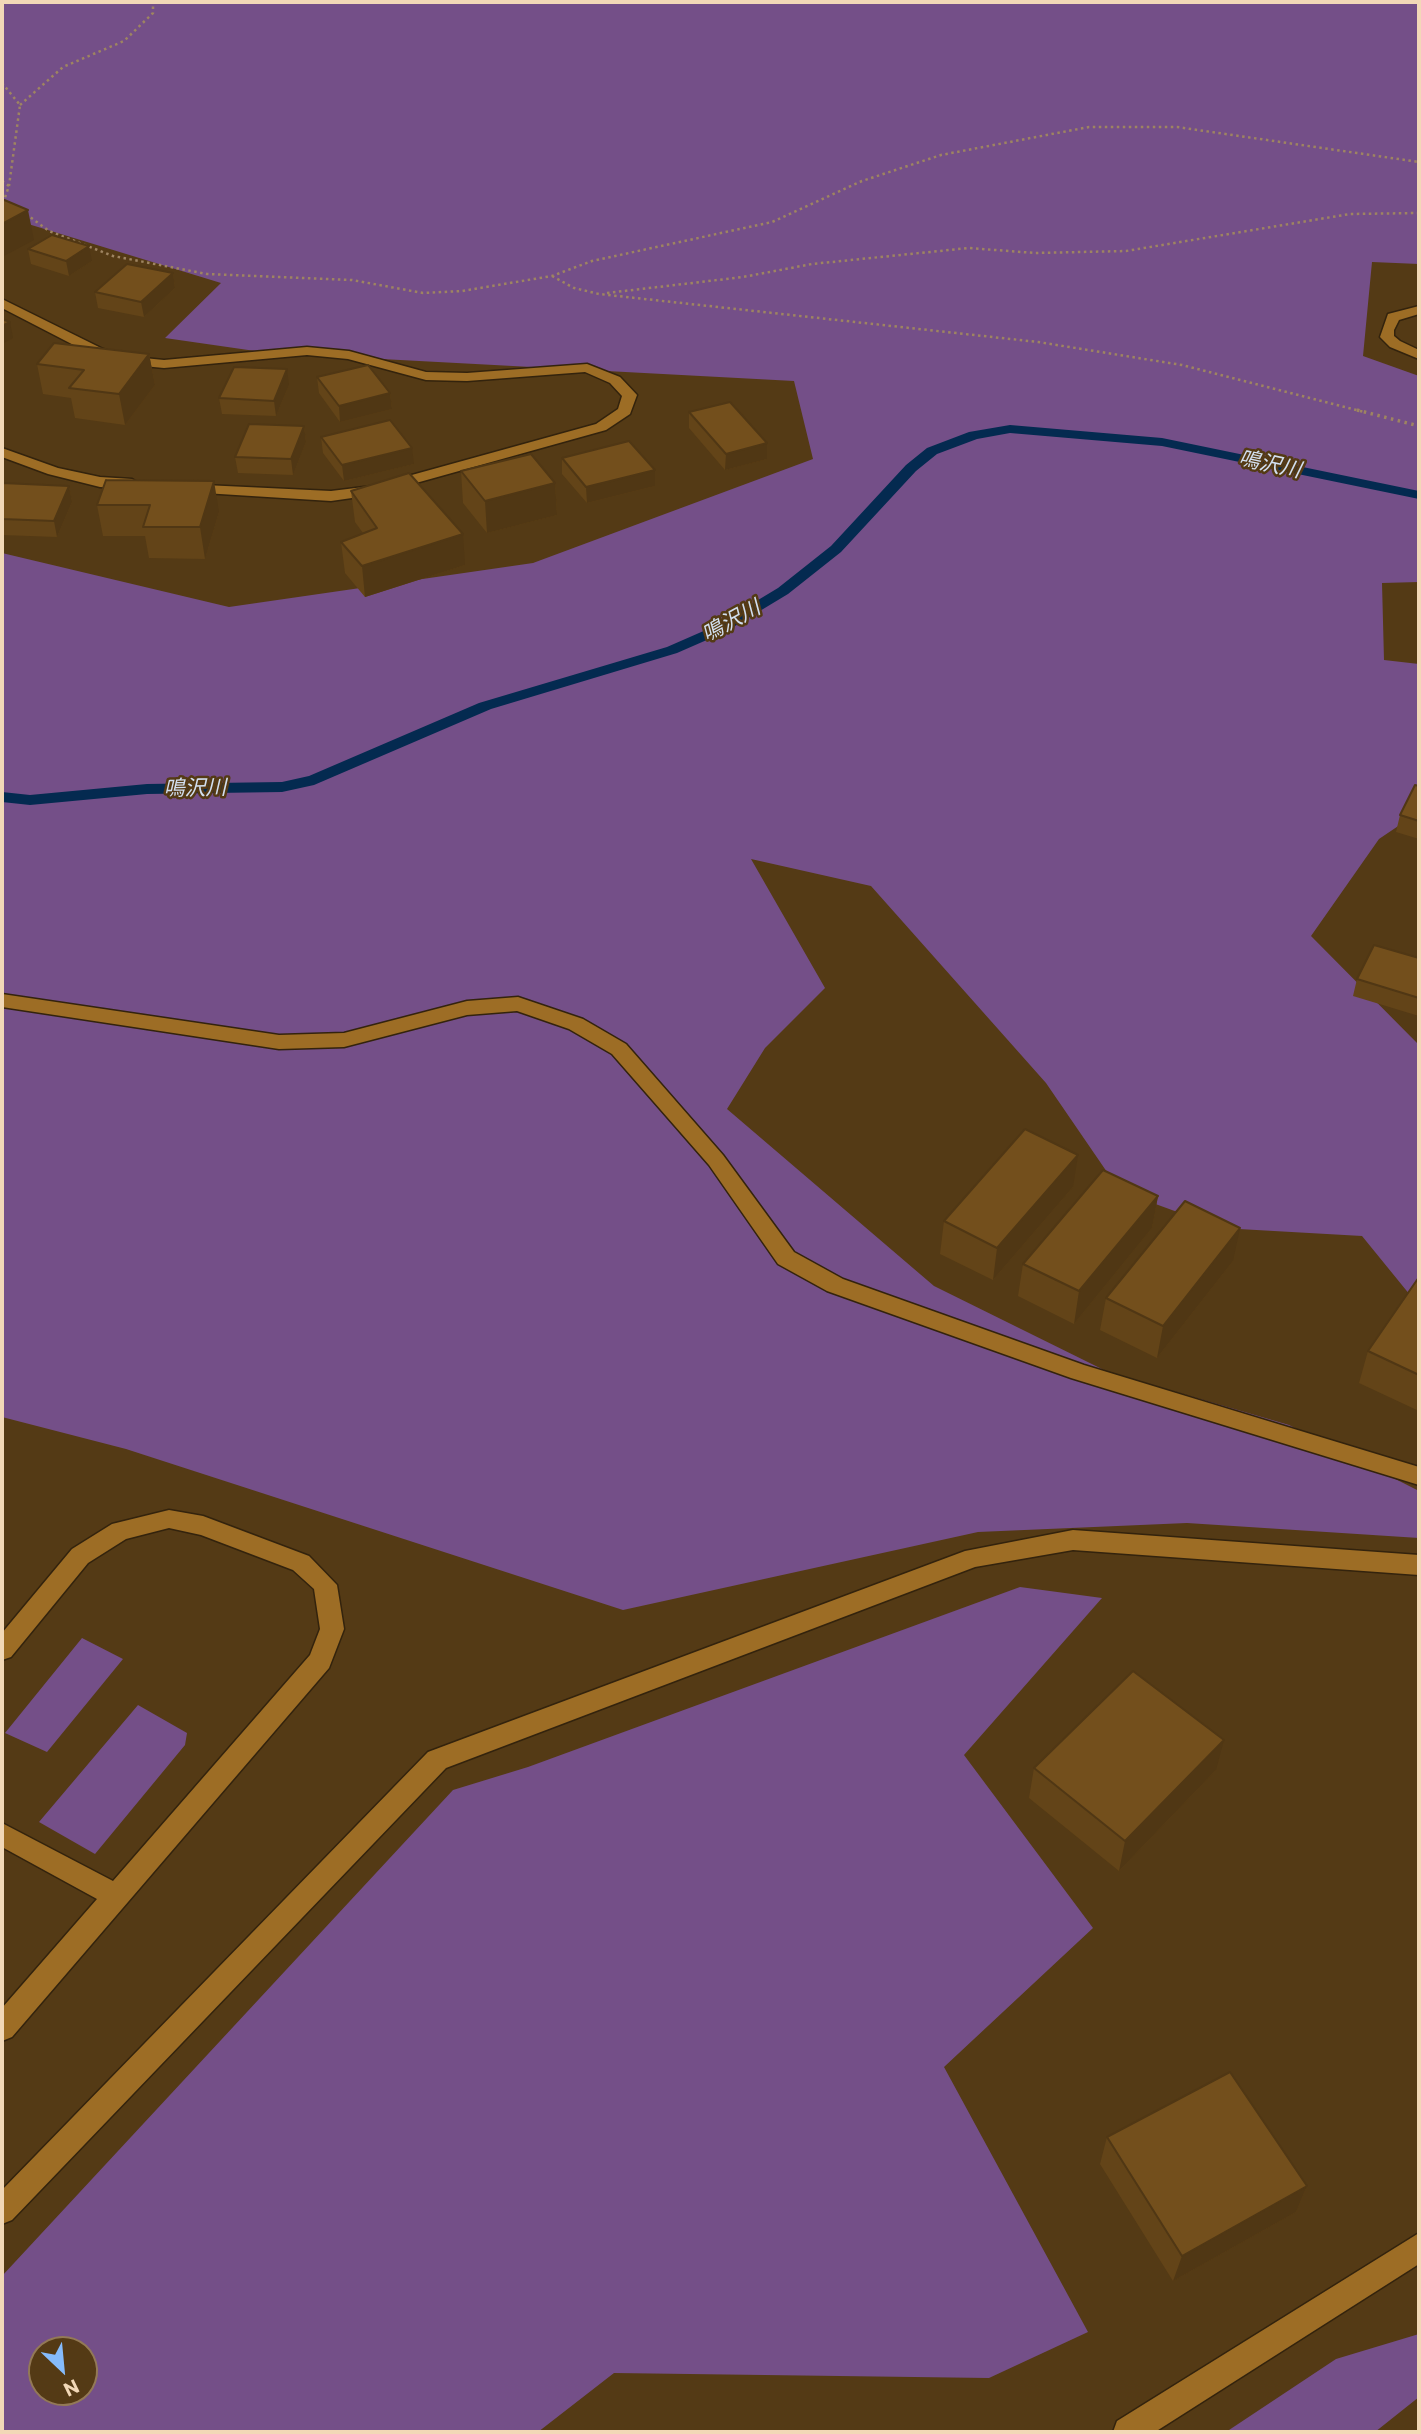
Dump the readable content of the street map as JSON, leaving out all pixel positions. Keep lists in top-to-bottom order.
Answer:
{
  "water": ["鳴沢川"],
  "north": "bottom right"
}
